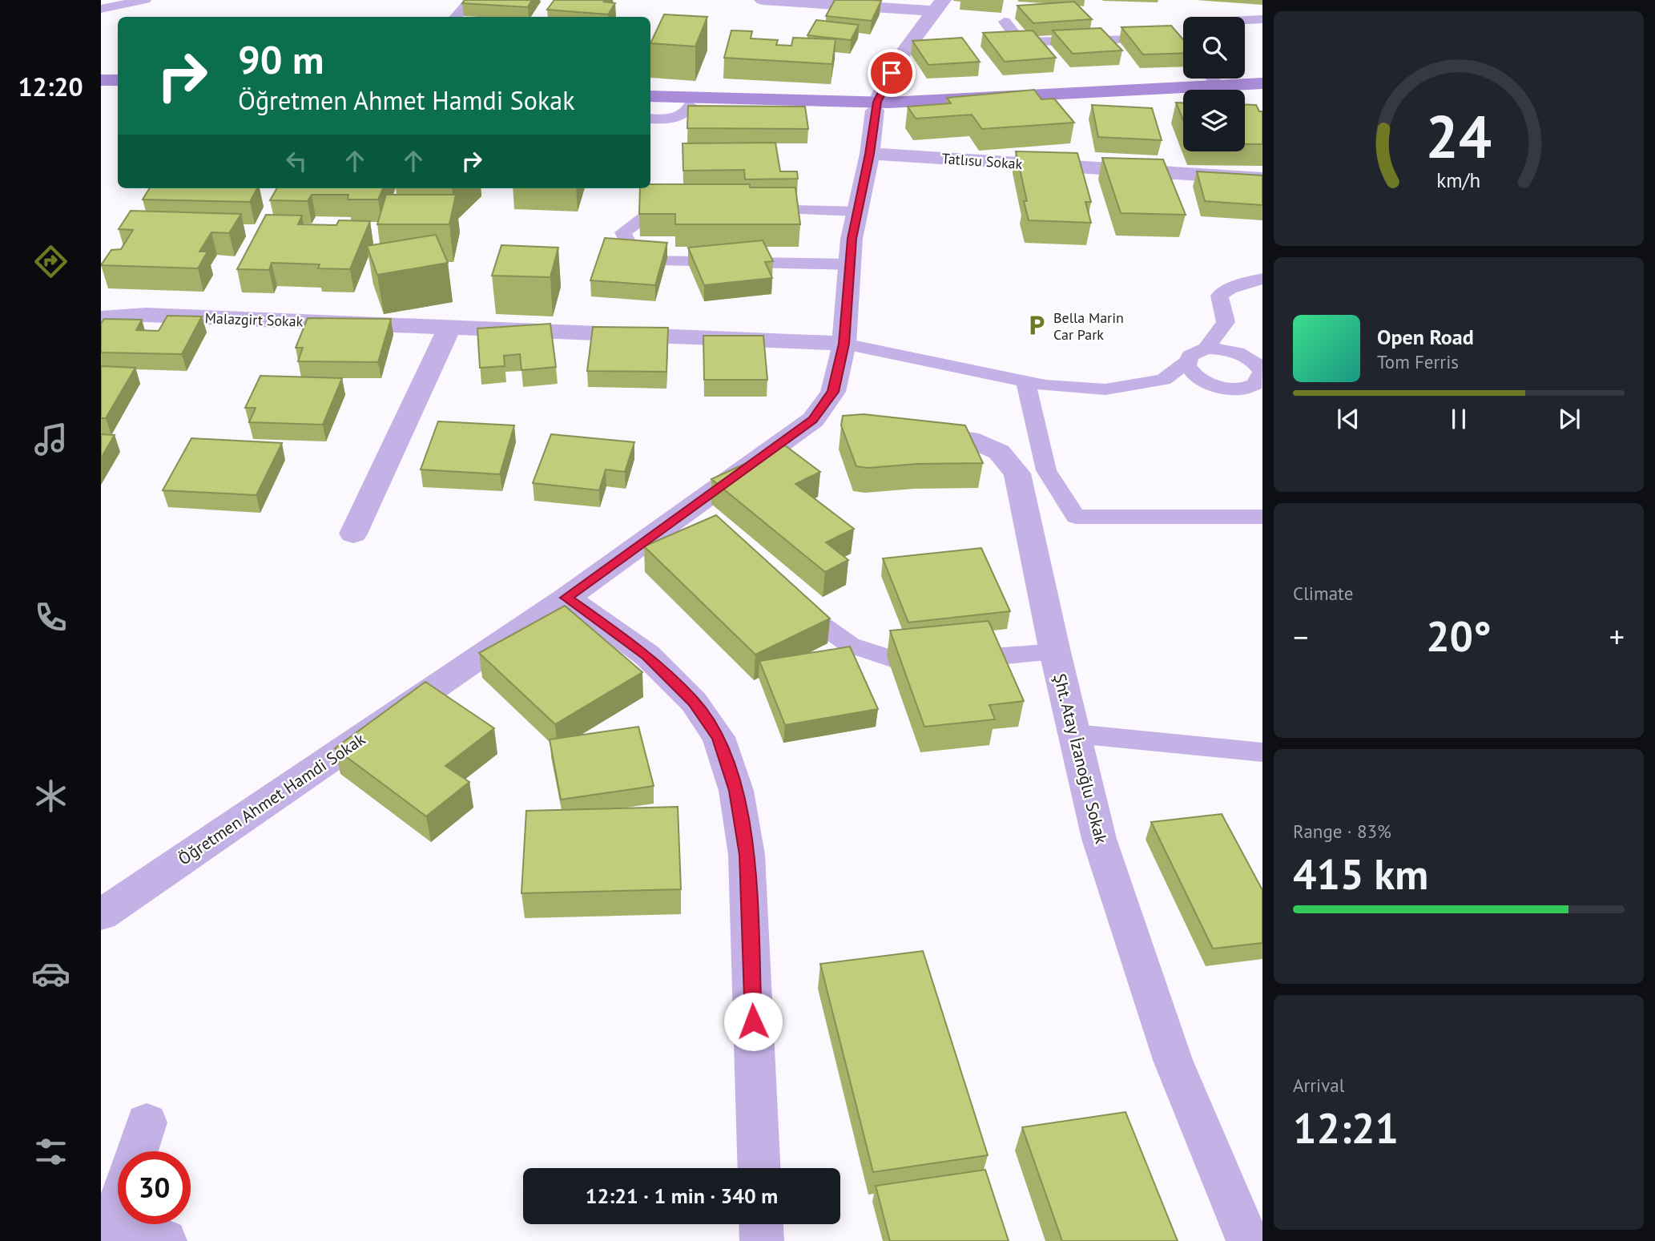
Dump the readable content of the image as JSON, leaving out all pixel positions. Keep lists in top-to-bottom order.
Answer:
{
  "streets": {
    "street": [
      "Tatlısu Sokak",
      "Malazgirt Sokak",
      "Şht. Atay İzanoğlu Sokak",
      "Öğretmen Ahmet Hamdi Sokak"
    ]
  },
  "crossings": [
    ["Tatlısu Sokak", "Öğretmen Ahmet Hamdi Sokak"],
    ["Malazgirt Sokak", "Öğretmen Ahmet Hamdi Sokak"]
  ],
  "places": {
    "parking": ["Bella Marin Car Park"]
  },
  "page": {
    "tabs": "12:20",
    "turn": ["90 m", "Öğretmen Ahmet Hamdi Sokak"],
    "song": ["Open Road", "Tom Ferris"],
    "tile": [
      "Climate",
      ["Range · 83%", "415 km"],
      ["Arrival", "12:21"]
    ],
    "heat": ["−", "20°", "+"],
    "limit": "30",
    "trip": "12:21 · 1 min · 340 m",
    "gauge": ["24", "km/h"]
  }
}
